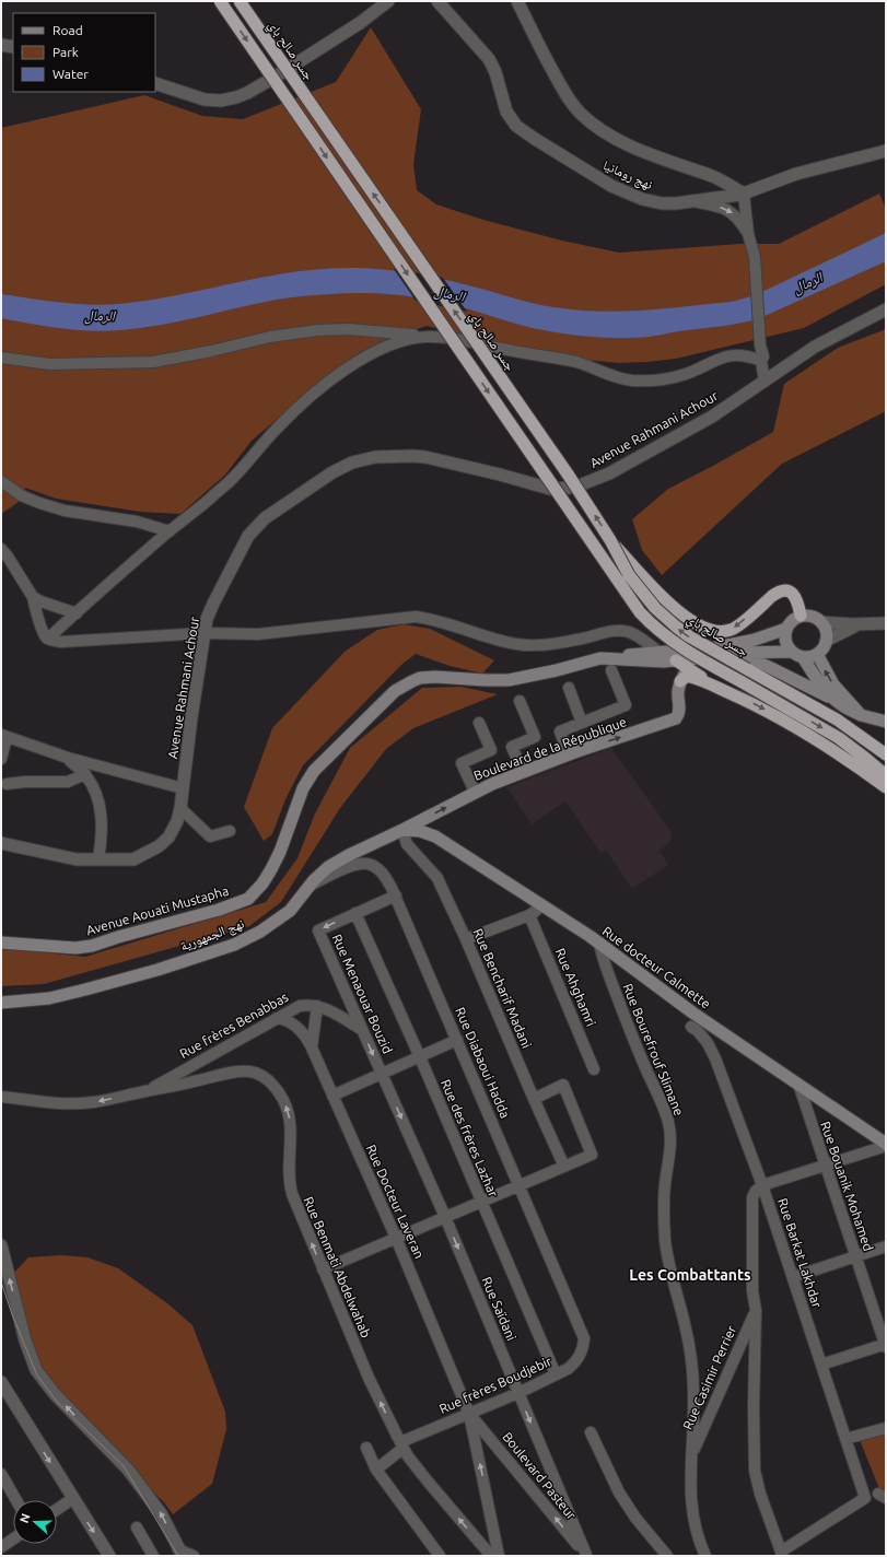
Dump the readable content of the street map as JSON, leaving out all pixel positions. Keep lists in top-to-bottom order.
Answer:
{
  "streets": {
    "highway": ["جسر صالح باي"],
    "main road": [
      "Boulevard de la République",
      "Avenue Aouati Mustapha",
      "نهج الجمهورية",
      "Rue docteur Calmette"
    ],
    "street": [
      "نهج رومانيا",
      "Avenue Rahmani Achour",
      "Rue Ahghamri",
      "Rue Bencharif Madani",
      "Rue Menaouar Bouzid",
      "Rue frères Benabbas",
      "Rue Bourefrouf Slimane",
      "Rue Diabaoui Hadda",
      "Rue des frères Lazhar",
      "Rue Bouanik Mohamed",
      "Rue Docteur Laveran",
      "Rue Barkat Lakhdar",
      "Rue Benmati Abdelwahab",
      "Rue Saïdani",
      "Rue Casimir Perrier",
      "Rue frères Boudjebir",
      "Boulevard Pasteur"
    ]
  },
  "crossings": [
    ["Boulevard de la République", "نهج الجمهورية"],
    ["Boulevard de la République", "Rue docteur Calmette"],
    ["Boulevard de la République", "Rue Bencharif Madani"],
    ["نهج الجمهورية", "Rue docteur Calmette"],
    ["نهج الجمهورية", "Rue Bencharif Madani"],
    ["نهج الجمهورية", "Rue Diabaoui Hadda"],
    ["Rue docteur Calmette", "Rue Bencharif Madani"],
    ["Rue docteur Calmette", "Rue Bourefrouf Slimane"],
    ["Rue docteur Calmette", "Rue Bouanik Mohamed"],
    ["Rue Menaouar Bouzid", "Rue Diabaoui Hadda"],
    ["Rue Menaouar Bouzid", "Rue des frères Lazhar"],
    ["Rue Menaouar Bouzid", "Rue Saïdani"],
    ["Rue frères Benabbas", "Rue Docteur Laveran"],
    ["Rue frères Benabbas", "Rue Benmati Abdelwahab"],
    ["Rue Bourefrouf Slimane", "Rue Casimir Perrier"],
    ["Rue Diabaoui Hadda", "Rue frères Boudjebir"],
    ["Rue des frères Lazhar", "Rue frères Boudjebir"],
    ["Rue Docteur Laveran", "Rue frères Boudjebir"],
    ["Rue Docteur Laveran", "Boulevard Pasteur"],
    ["Rue Barkat Lakhdar", "Rue Casimir Perrier"],
    ["Rue Benmati Abdelwahab", "Rue frères Boudjebir"],
    ["Rue Saïdani", "Rue frères Boudjebir"],
    ["Rue Saïdani", "Boulevard Pasteur"],
    ["Rue frères Boudjebir", "Boulevard Pasteur"]
  ],
  "one_way": ["Boulevard de la République", "Rue Menaouar Bouzid", "Rue Benmati Abdelwahab"],
  "districts": ["Les Combattants"],
  "water": ["الرمال"],
  "legend": ["Road", "Park", "Water"],
  "north": "left"
}
